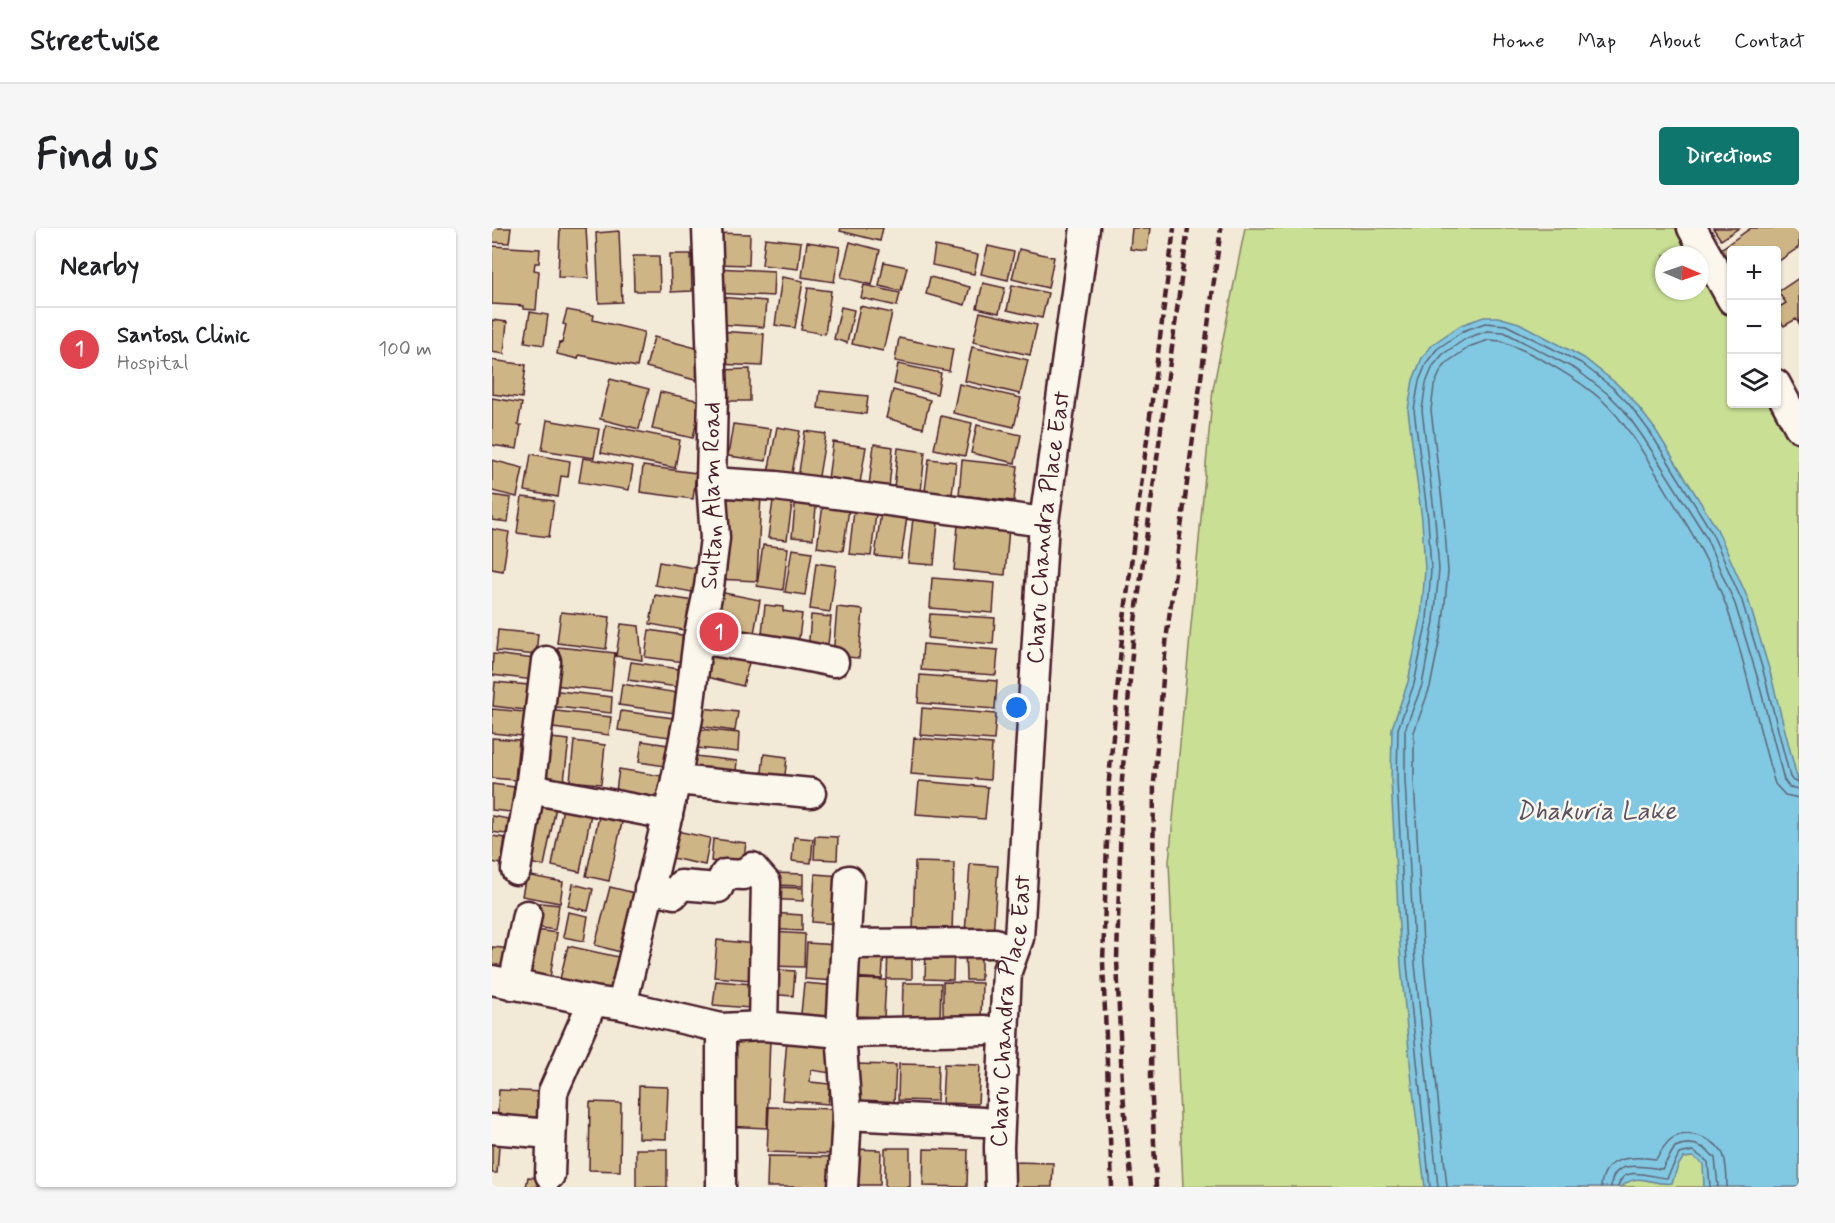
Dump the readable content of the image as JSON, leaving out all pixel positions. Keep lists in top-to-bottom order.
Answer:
{
  "streets": {
    "street": ["Sultan Alam Road", "Charu Chandra Place East"]
  },
  "water": ["Dhakuria Lake"],
  "north": "right",
  "page": {
    "header": "Streetwise",
    "nav": [
      "Home",
      "Map",
      "About",
      "Contact"
    ],
    "buttons": "Directions",
    "title": "Find us",
    "heading": "Nearby",
    "map_buttons": ["+", "−"],
    "list": [
      {
        "mark": "1",
        "name": "Santosh Clinic",
        "note": "Hospital",
        "value": "100 m"
      }
    ],
    "pins": "1"
  }
}
